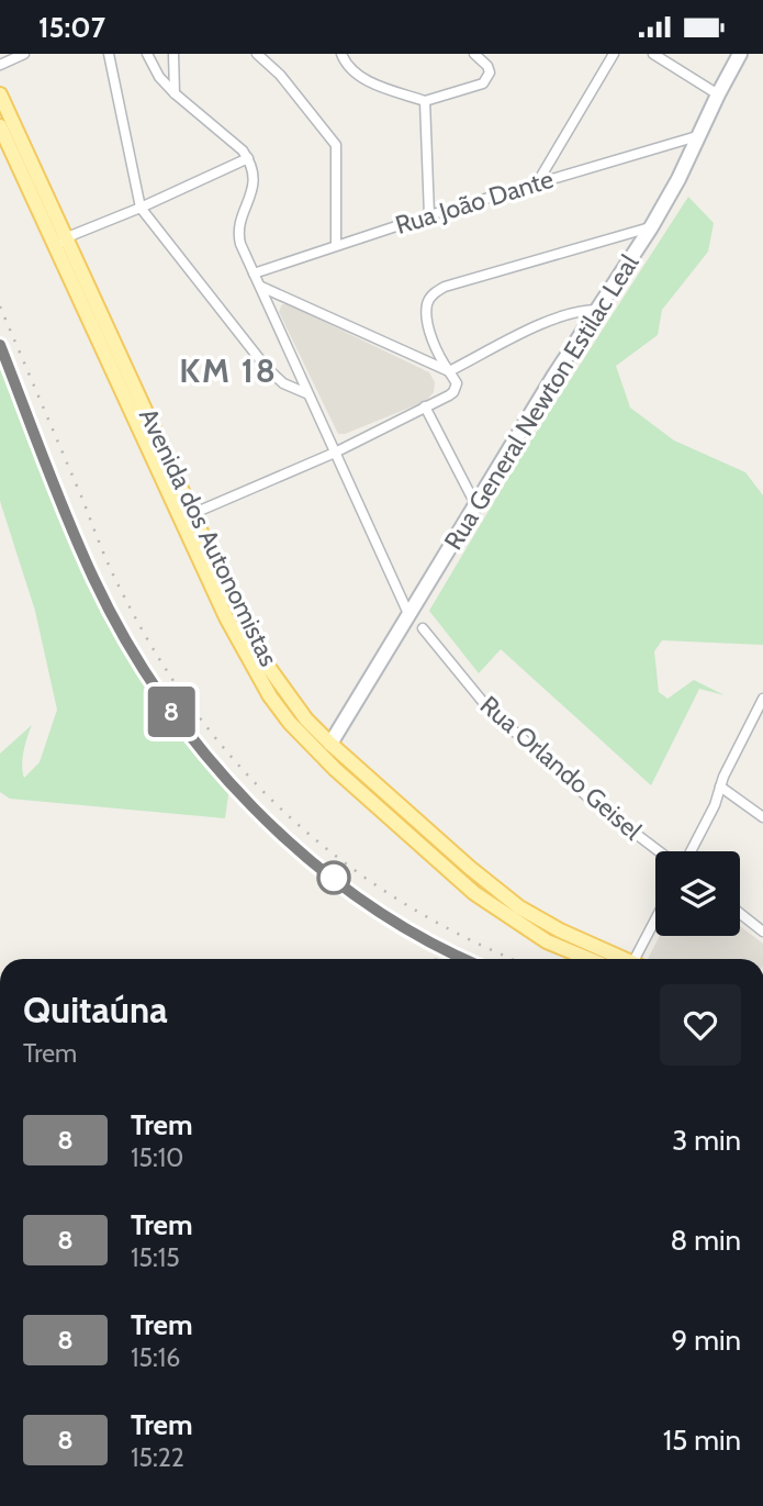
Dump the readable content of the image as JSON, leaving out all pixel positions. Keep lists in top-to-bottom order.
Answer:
{
  "streets": {
    "main road": ["Avenida dos Autonomistas"],
    "street": ["Rua João Dante", "Rua General Newton Estilac Leal", "Rua Orlando Geisel"]
  },
  "crossings": [
    ["Rua João Dante", "Rua General Newton Estilac Leal"],
    ["Rua General Newton Estilac Leal", "Avenida dos Autonomistas"]
  ],
  "districts": ["KM 18"],
  "page": {
    "status": "15:07",
    "on_map": "8",
    "heading": ["Quitaúna", "Trem"],
    "list": [
      {
        "mark": "8",
        "name": "Trem",
        "note": "15:10",
        "value": "3 min"
      },
      {
        "mark": "8",
        "name": "Trem",
        "note": "15:15",
        "value": "8 min"
      },
      {
        "mark": "8",
        "name": "Trem",
        "note": "15:16",
        "value": "9 min"
      },
      {
        "mark": "8",
        "name": "Trem",
        "note": "15:22",
        "value": "15 min"
      }
    ]
  }
}
